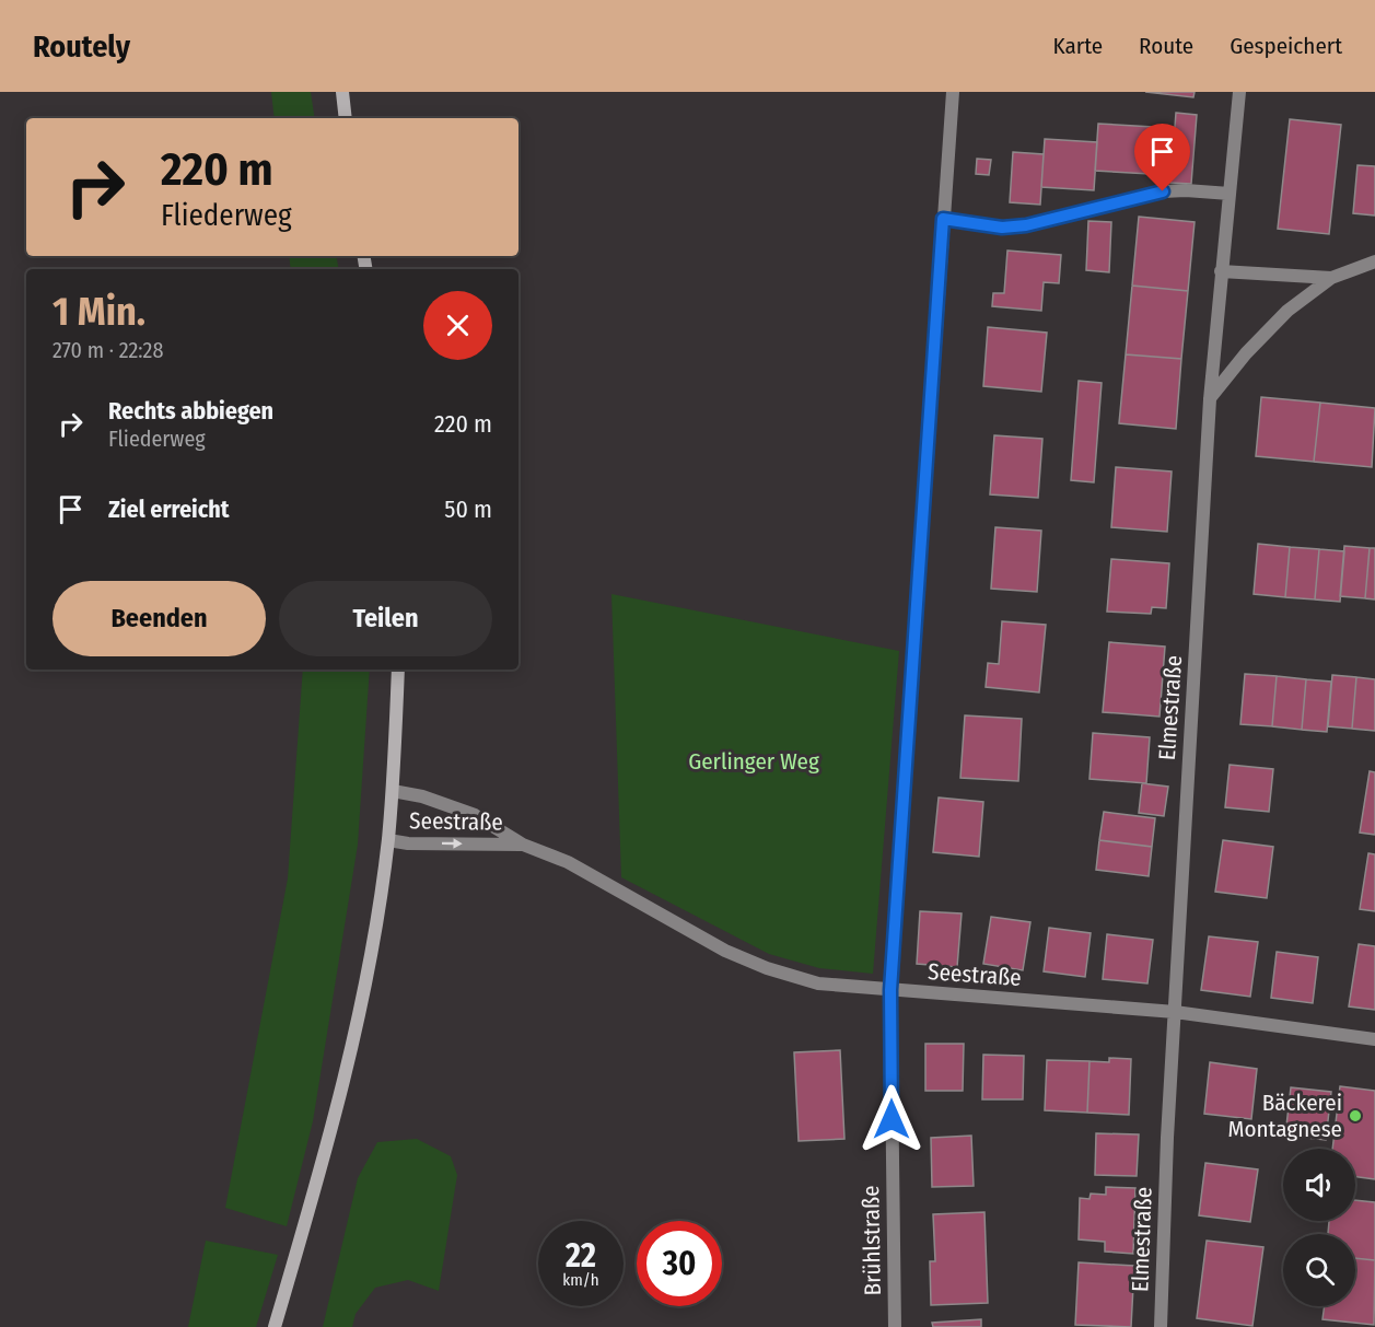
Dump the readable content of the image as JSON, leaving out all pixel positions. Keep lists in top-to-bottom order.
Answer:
{
  "streets": {
    "street": ["Elmestraße", "Seestraße", "Brühlstraße"]
  },
  "crossings": [
    ["Elmestraße", "Seestraße"],
    ["Seestraße", "Brühlstraße"]
  ],
  "parks": ["Gerlinger Weg"],
  "places": ["Bäckerei Montagnese"],
  "page": {
    "header": "Routely",
    "nav": ["Karte", "Route", "Gespeichert"],
    "turn": ["220 m", "Fliederweg"],
    "heading": ["1 Min.", "270 m · 22:28"],
    "list": [
      {
        "name": "Rechts abbiegen",
        "note": "Fliederweg",
        "value": "220 m"
      },
      {
        "name": "Ziel erreicht",
        "value": "50 m"
      }
    ],
    "buttons": ["Beenden", "Teilen"],
    "speed": "22 km/h",
    "limit": "30"
  }
}
